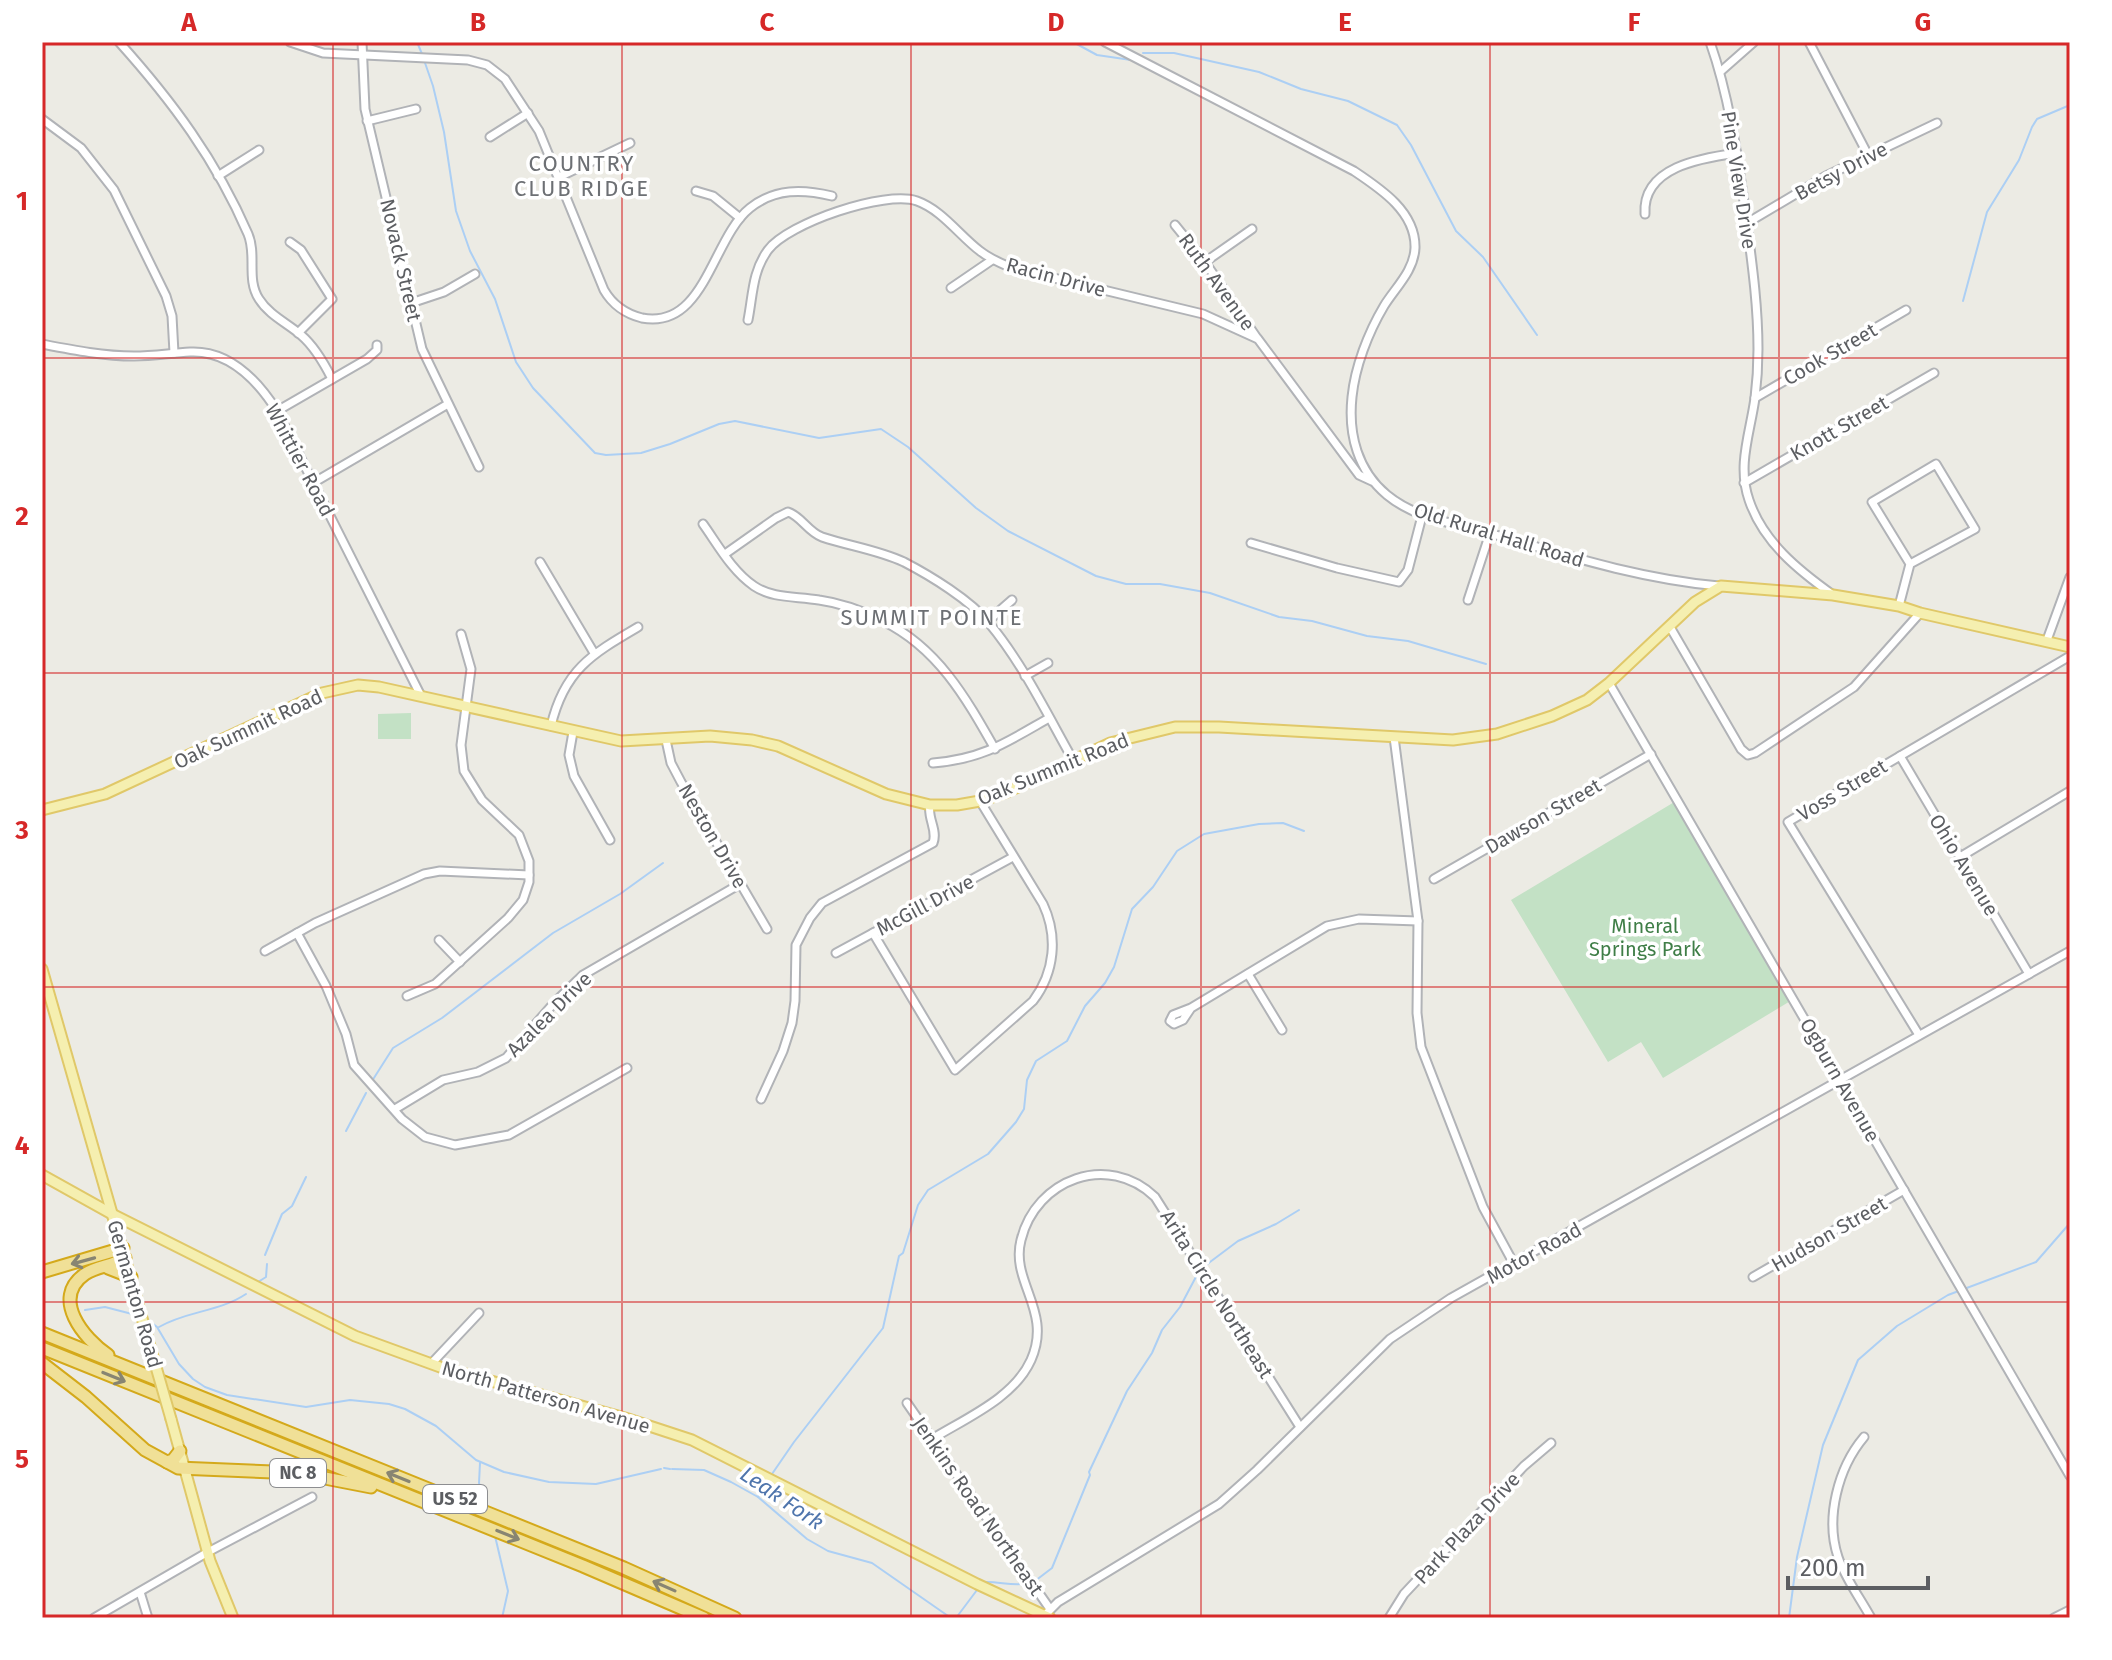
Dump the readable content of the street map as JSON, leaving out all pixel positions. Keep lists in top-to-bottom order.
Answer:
{
  "streets": {
    "highway": ["NC 8", "US 52"],
    "main road": [
      "Old Rural Hall Road",
      "Oak Summit Road",
      "Germanton Road",
      "North Patterson Avenue"
    ],
    "street": [
      "Betsy Drive",
      "Pine View Drive",
      "Novack Street",
      "Racin Drive",
      "Ruth Avenue",
      "Cook Street",
      "Knott Street",
      "Whittier Road",
      "Voss Street",
      "Dawson Street",
      "Neston Drive",
      "Ohio Avenue",
      "McGill Drive",
      "Azalea Drive",
      "Ogburn Avenue",
      "Hudson Street",
      "Motor Road",
      "Arita Circle Northeast",
      "Jenkins Road Northeast",
      "Park Plaza Drive"
    ]
  },
  "crossings": [
    ["Betsy Drive", "Pine View Drive"],
    ["Pine View Drive", "Cook Street"],
    ["Pine View Drive", "Knott Street"],
    ["Racin Drive", "Ruth Avenue"],
    ["Racin Drive", "Old Rural Hall Road"],
    ["Whittier Road", "Oak Summit Road"],
    ["Old Rural Hall Road", "Oak Summit Road"],
    ["Oak Summit Road", "Neston Drive"],
    ["Oak Summit Road", "Ogburn Avenue"],
    ["Voss Street", "Ohio Avenue"],
    ["Voss Street", "Motor Road"],
    ["Dawson Street", "Ogburn Avenue"],
    ["Neston Drive", "Azalea Drive"],
    ["Ohio Avenue", "Motor Road"],
    ["Ogburn Avenue", "Hudson Street"],
    ["Ogburn Avenue", "Motor Road"],
    ["Motor Road", "Arita Circle Northeast"],
    ["Motor Road", "North Patterson Avenue"],
    ["Motor Road", "Jenkins Road Northeast"],
    ["Germanton Road", "North Patterson Avenue"],
    ["Germanton Road", "NC 8"],
    ["Arita Circle Northeast", "Jenkins Road Northeast"],
    ["North Patterson Avenue", "Jenkins Road Northeast"],
    ["NC 8", "US 52"]
  ],
  "districts": ["COUNTRY CLUB RIDGE", "SUMMIT POINTE"],
  "water": ["Leak Fork"],
  "parks": ["Mineral Springs Park"],
  "scale_bar": "200 m",
  "grid": {
    "columns": [
      "A",
      "B",
      "C",
      "D",
      "E",
      "F",
      "G"
    ],
    "rows": [
      "1",
      "2",
      "3",
      "4",
      "5"
    ]
  }
}
